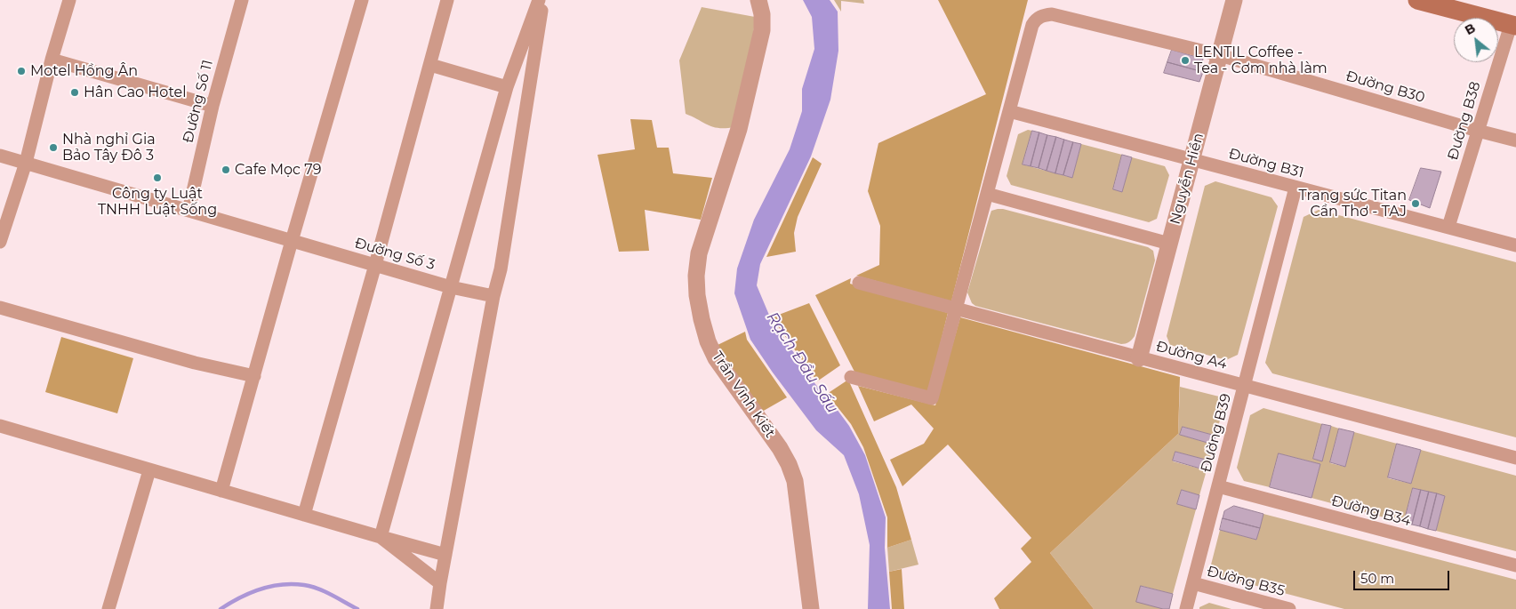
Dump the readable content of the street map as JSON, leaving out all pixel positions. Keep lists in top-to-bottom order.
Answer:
{
  "streets": {
    "street": [
      "Đường B30",
      "Đường Số 11",
      "Đường B38",
      "Đường B31",
      "Nguyễn Hiền",
      "Đường Số 3",
      "Đường A4",
      "Trần Vĩnh Kiết",
      "Đường B39",
      "Đường B34",
      "Đường B35"
    ]
  },
  "crossings": [
    ["Đường B30", "Đường B38"],
    ["Đường B30", "Đường B31"],
    ["Đường B30", "Nguyễn Hiền"],
    ["Đường Số 11", "Đường Số 3"],
    ["Đường B38", "Đường B31"],
    ["Đường B31", "Nguyễn Hiền"],
    ["Đường B31", "Đường B39"],
    ["Nguyễn Hiền", "Đường A4"],
    ["Đường A4", "Đường B39"],
    ["Đường B39", "Đường B34"],
    ["Đường B39", "Đường B35"]
  ],
  "water": ["Rạch Đầu Sấu"],
  "places": [
    "LENTIL Coffee - Tea - Cơm nhà làm",
    "Motel Hồng Ân",
    "Hân Cao Hotel",
    "Nhà nghỉ Gia Bảo Tây Đô 3",
    "Cafe Mọc 79",
    "Công ty Luật TNHH Luật Sống",
    "Trang sức Titan Cần Thơ - TAJ"
  ],
  "scale_bar": "50 m",
  "north": "top left"
}
